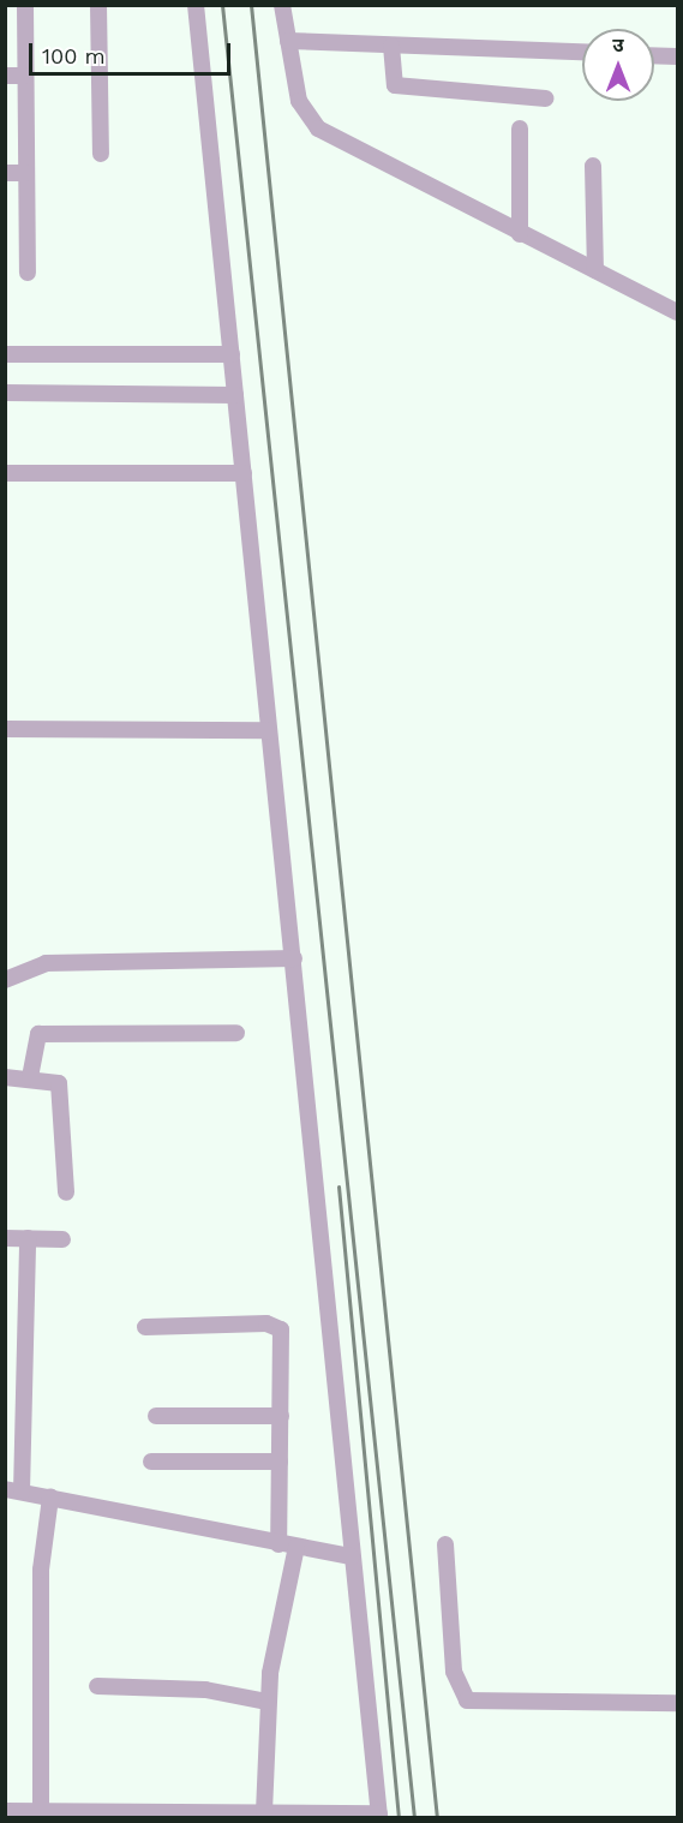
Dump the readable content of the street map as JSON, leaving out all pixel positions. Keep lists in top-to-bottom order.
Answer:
{
  "scale_bar": "100 m",
  "north": "top"
}
